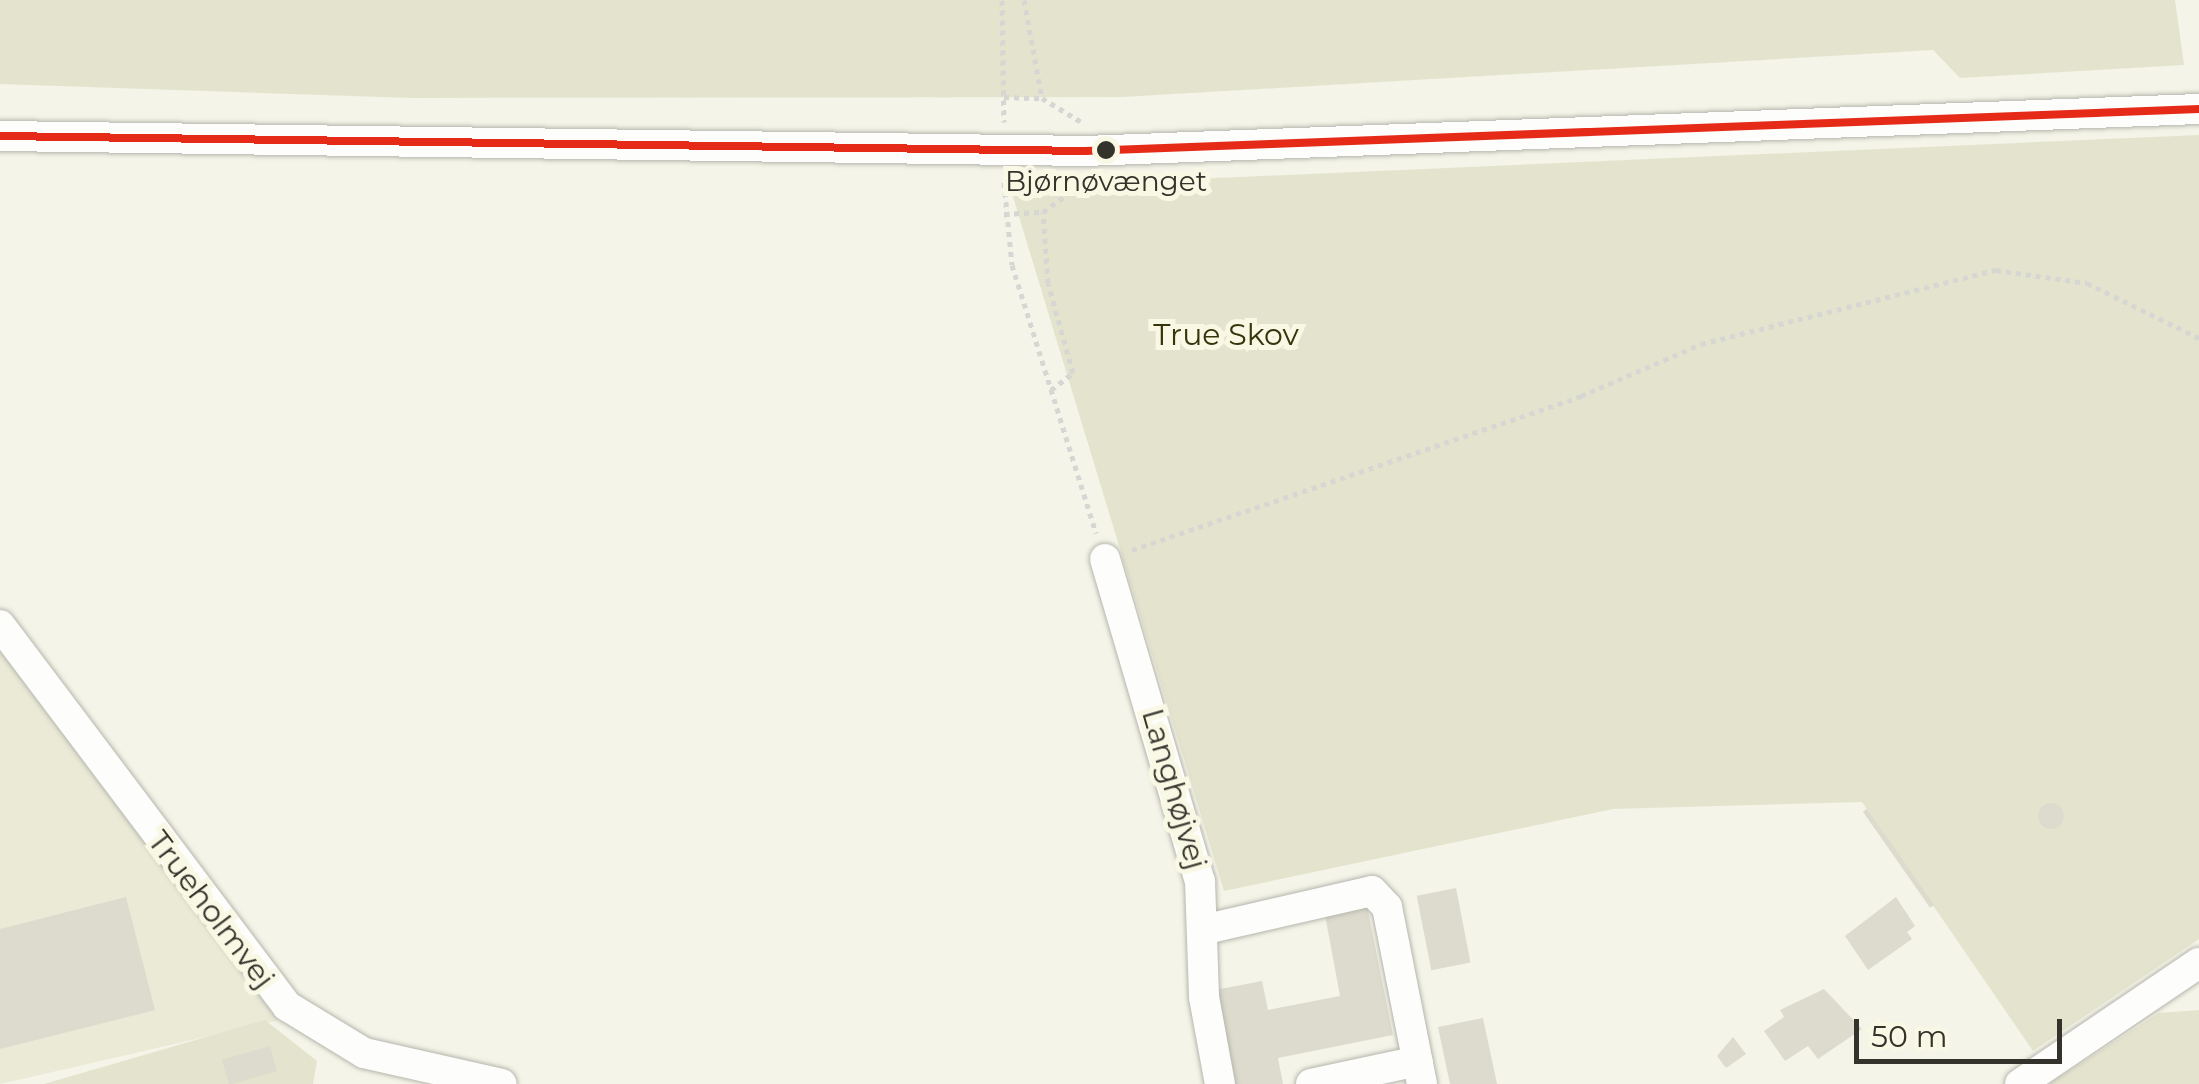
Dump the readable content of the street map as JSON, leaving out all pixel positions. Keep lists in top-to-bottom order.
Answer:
{
  "streets": {
    "street": ["Langhøjvej", "Trueholmvej"]
  },
  "parks": ["True Skov"],
  "places": ["Bjørnøvænget"],
  "scale_bar": "50 m"
}
